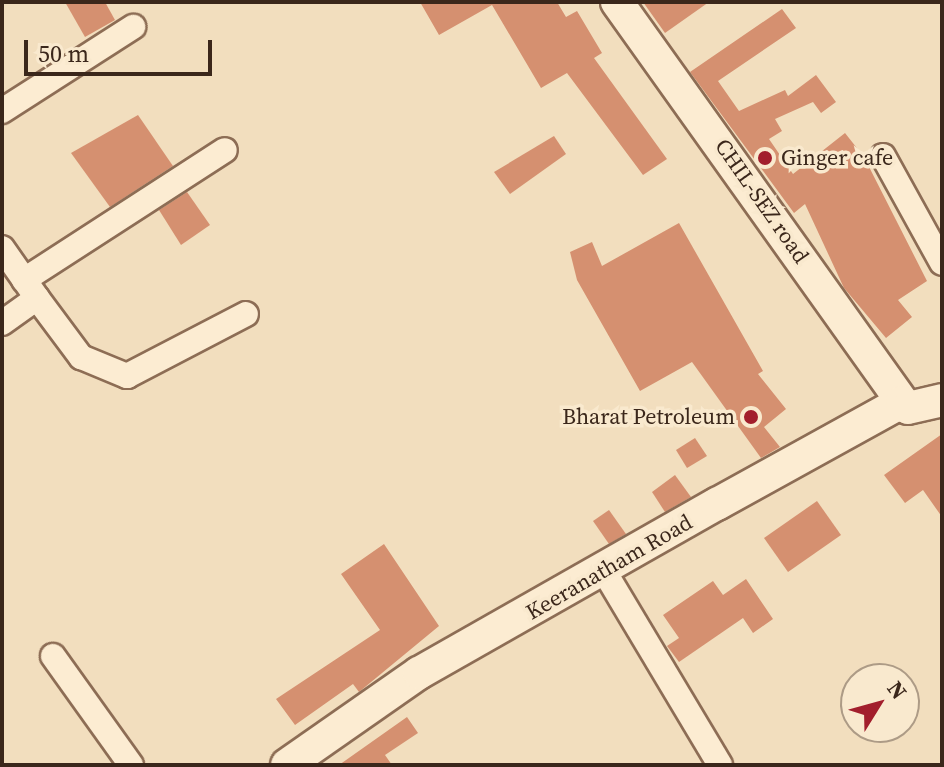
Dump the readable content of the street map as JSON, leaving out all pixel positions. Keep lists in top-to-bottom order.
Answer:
{
  "streets": {
    "street": ["CHIL-SEZ road", "Keeranatham Road"]
  },
  "crossings": [
    ["CHIL-SEZ road", "Keeranatham Road"]
  ],
  "places": ["Ginger cafe", "Bharat Petroleum"],
  "scale_bar": "50 m",
  "north": "top right"
}
